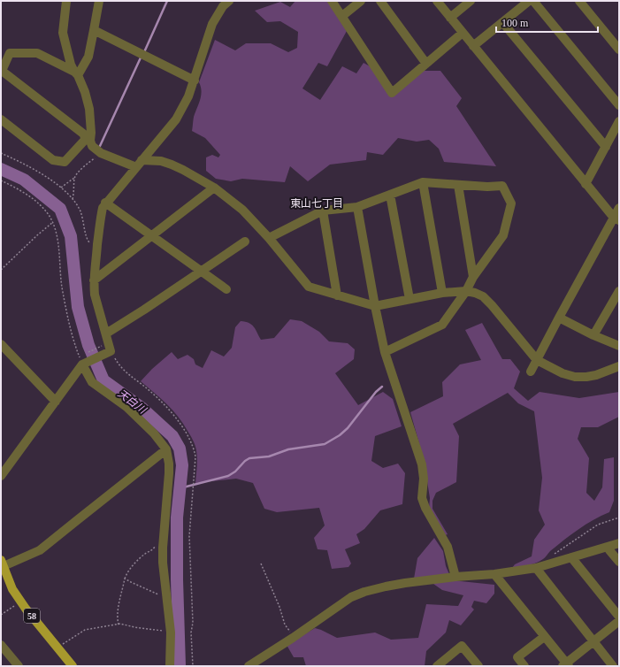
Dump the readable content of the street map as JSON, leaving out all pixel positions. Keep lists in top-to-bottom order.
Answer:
{
  "streets": {
    "main road": ["58"]
  },
  "districts": ["東山七丁目"],
  "water": ["天白川"],
  "scale_bar": "100 m"
}
